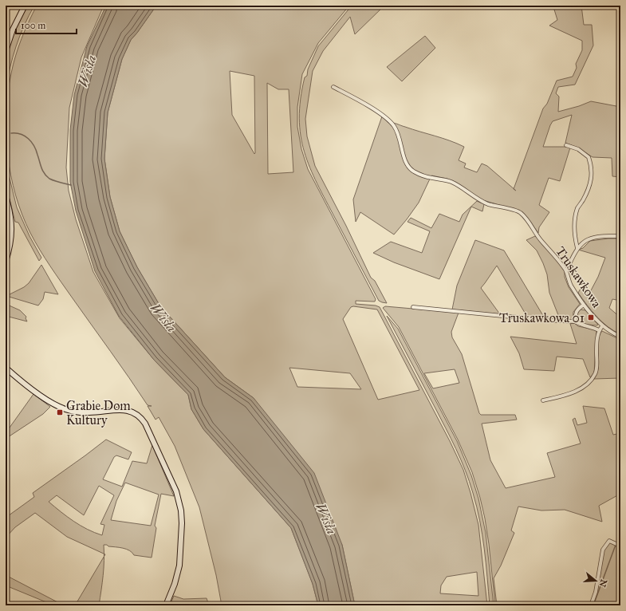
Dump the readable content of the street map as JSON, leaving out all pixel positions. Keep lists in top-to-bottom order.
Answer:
{
  "streets": {
    "street": ["Truskawkowa"]
  },
  "water": ["Wisła"],
  "places": {
    "transit": ["Truskawkowa 01", "Grabie Dom Kultury"]
  },
  "scale_bar": "100 m",
  "north": "right"
}
